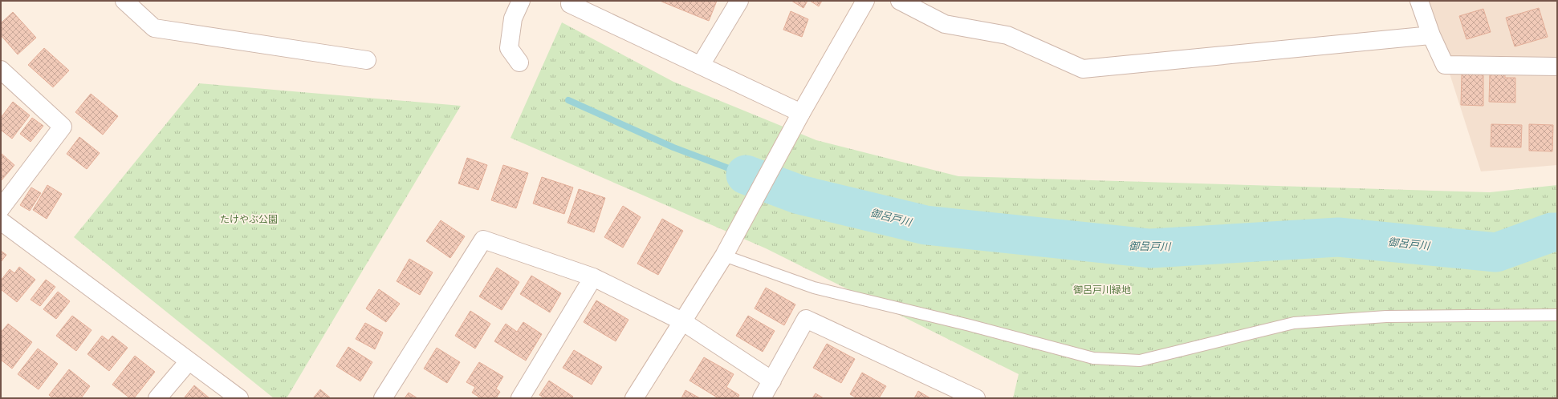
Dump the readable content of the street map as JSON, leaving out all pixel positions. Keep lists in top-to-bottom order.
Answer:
{
  "water": ["御呂戸川"],
  "parks": ["たけやぶ公園", "御呂戸川緑地"]
}
